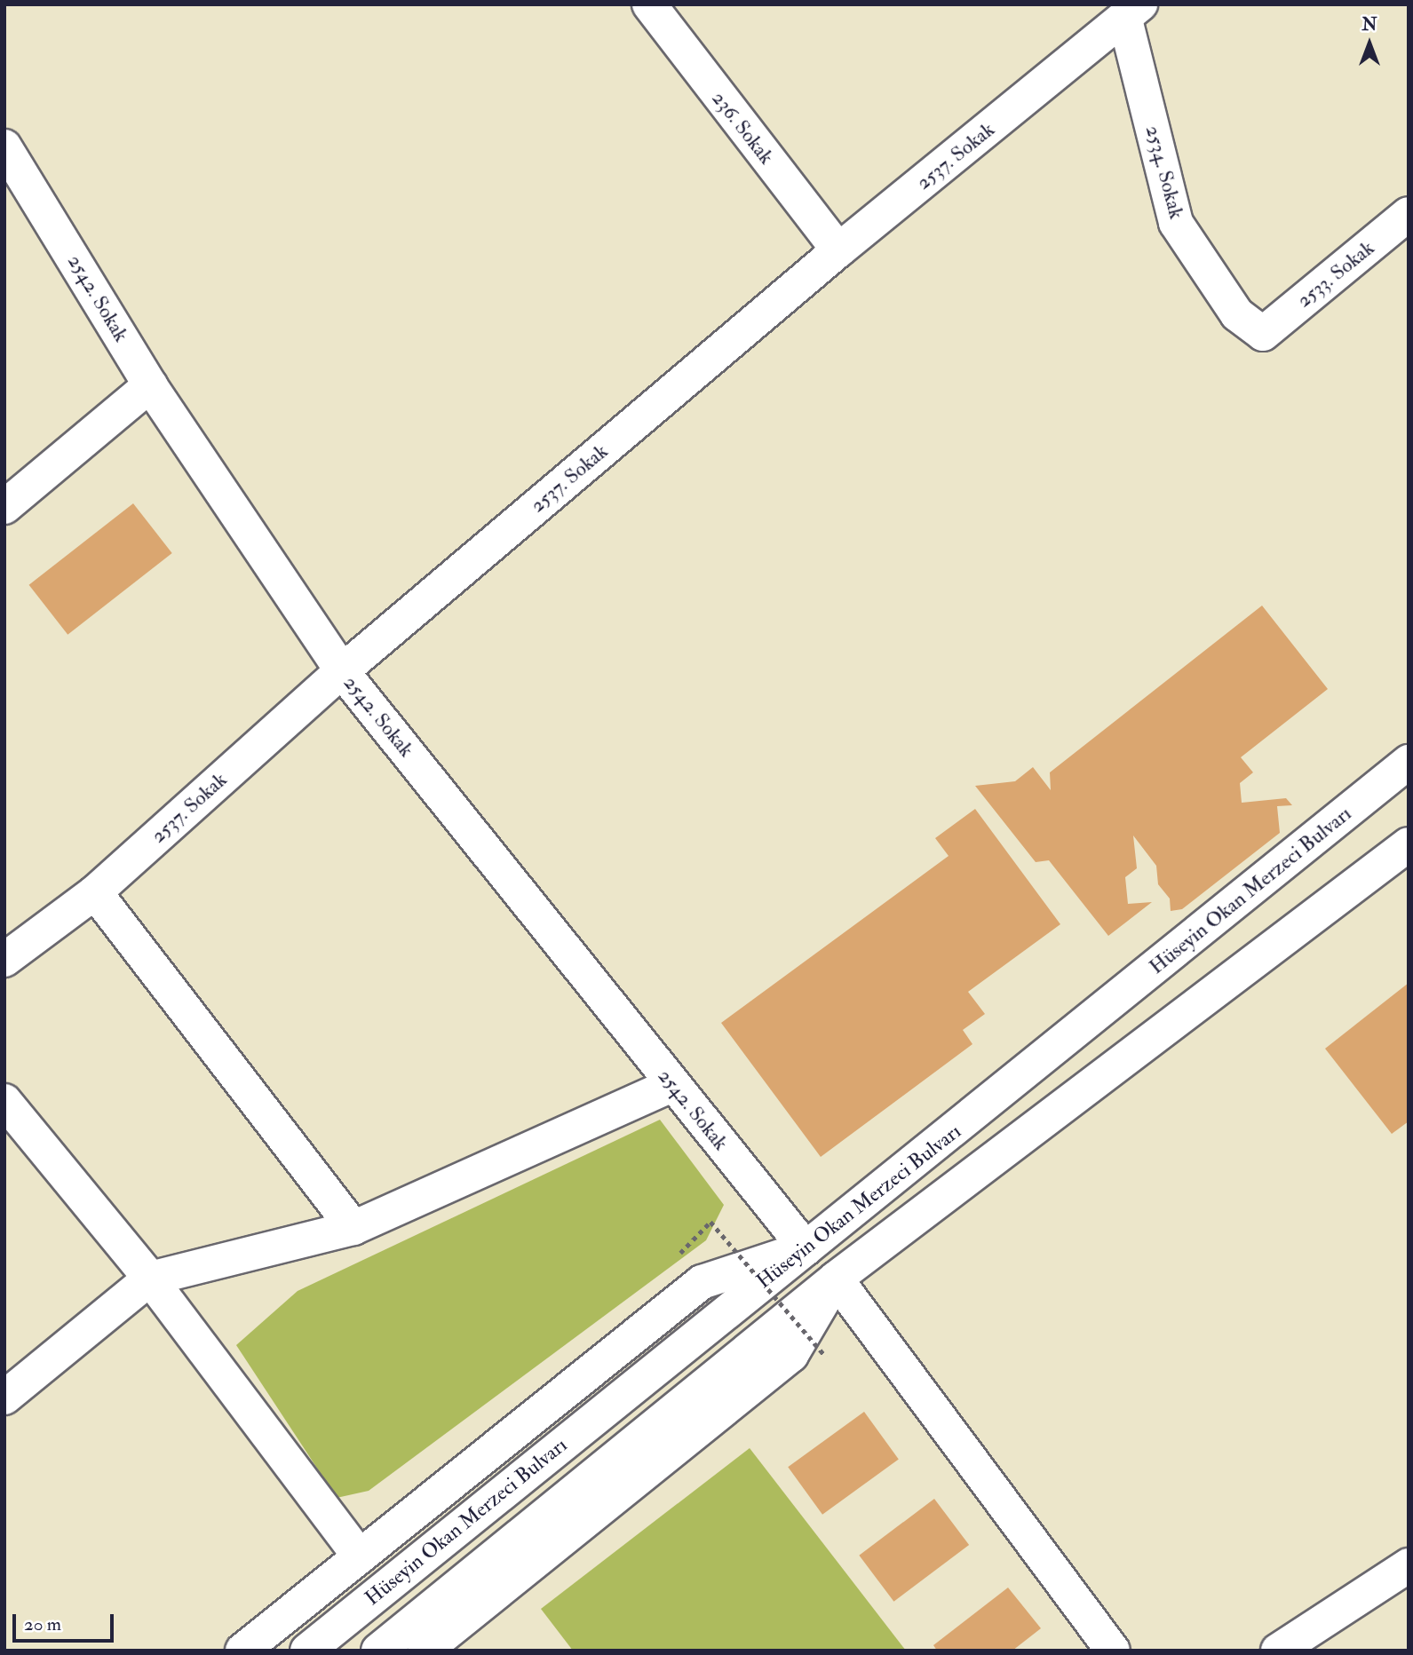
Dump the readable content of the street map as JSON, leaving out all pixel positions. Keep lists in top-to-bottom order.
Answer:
{
  "streets": {
    "street": [
      "236. Sokak",
      "2537. Sokak",
      "2534. Sokak",
      "2533. Sokak",
      "2542. Sokak",
      "Hüseyin Okan Merzeci Bulvarı"
    ]
  },
  "crossings": [
    ["236. Sokak", "2537. Sokak"],
    ["2537. Sokak", "2534. Sokak"],
    ["2537. Sokak", "2542. Sokak"],
    ["2534. Sokak", "2533. Sokak"],
    ["2542. Sokak", "Hüseyin Okan Merzeci Bulvarı"]
  ],
  "scale_bar": "20 m",
  "north": "top"
}
